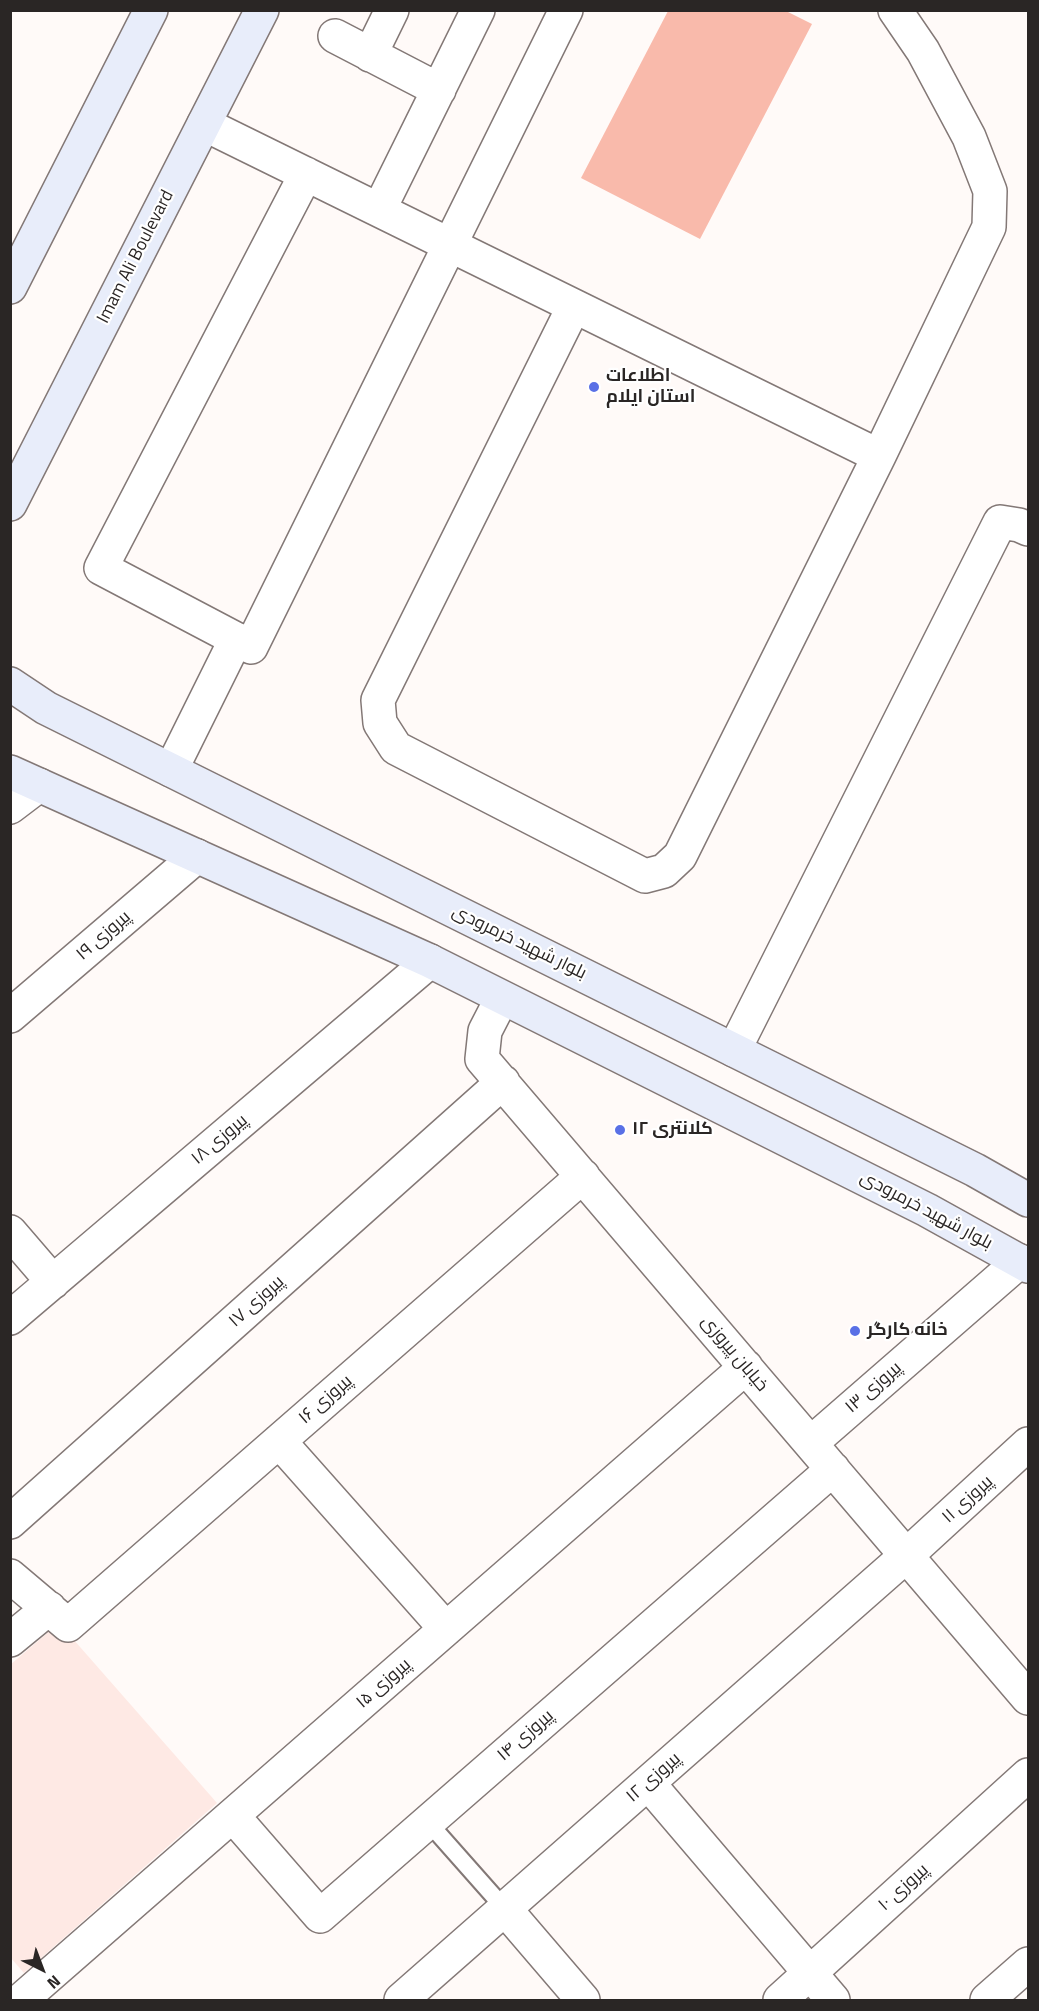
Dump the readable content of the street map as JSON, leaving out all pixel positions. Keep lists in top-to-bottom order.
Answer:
{
  "streets": {
    "main road": ["Imam Ali Boulevard", "بلوار شهید خرمرودی"],
    "street": [
      "پیروزی ۱۹",
      "پیروزی ۱۸",
      "پیروزی ۱۷",
      "خیابان پیروزی",
      "پیروزی ۱۳",
      "پیروزی ۱۶",
      "پیروزی ۱۱",
      "پیروزی ۱۵",
      "پیروزی ۱۴",
      "پیروزی ۱۲",
      "پیروزی ۱۰"
    ]
  },
  "crossings": [
    ["پیروزی ۱۹", "بلوار شهید خرمرودی"],
    ["بلوار شهید خرمرودی", "پیروزی ۱۸"],
    ["بلوار شهید خرمرودی", "خیابان پیروزی"],
    ["بلوار شهید خرمرودی", "پیروزی ۱۳"],
    ["پیروزی ۱۷", "خیابان پیروزی"],
    ["خیابان پیروزی", "پیروزی ۱۳"],
    ["خیابان پیروزی", "پیروزی ۱۶"],
    ["خیابان پیروزی", "پیروزی ۱۱"],
    ["خیابان پیروزی", "پیروزی ۱۵"],
    ["خیابان پیروزی", "پیروزی ۱۴"],
    ["خیابان پیروزی", "پیروزی ۱۲"],
    ["پیروزی ۱۱", "پیروزی ۱۲"],
    ["پیروزی ۱۵", "پیروزی ۱۴"]
  ],
  "places": ["اطلاعات استان ایلام", "کلانتری ۱۲", "خانه کارگر"],
  "north": "bottom right"
}
